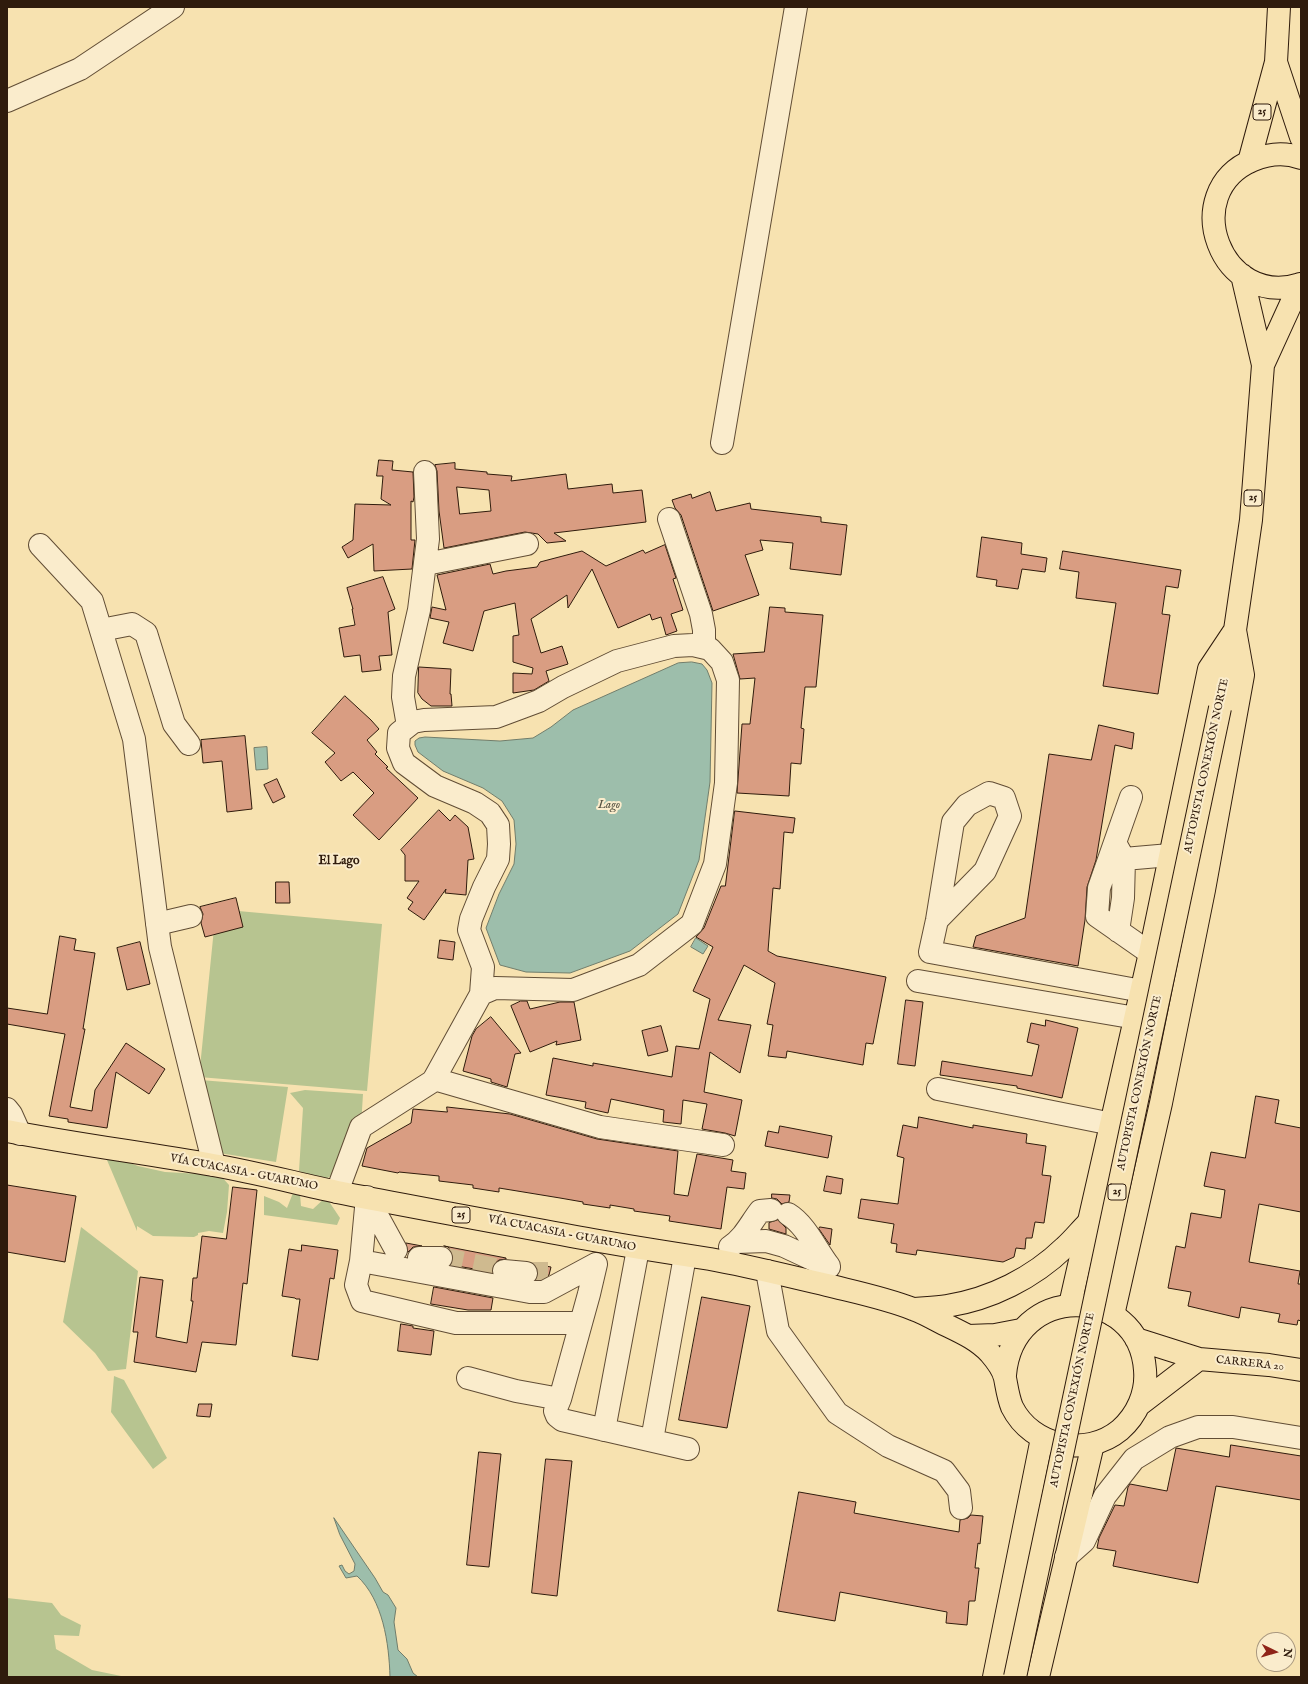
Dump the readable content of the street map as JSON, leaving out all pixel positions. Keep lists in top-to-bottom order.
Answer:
{
  "streets": {
    "main road": [
      "25",
      "AUTOPISTA CONEXIÓN NORTE",
      "VÍA CUACASIA - GUARUMO",
      "CARRERA 20"
    ]
  },
  "crossings": [
    ["25", "AUTOPISTA CONEXIÓN NORTE"],
    ["25", "VÍA CUACASIA - GUARUMO"],
    ["25", "CARRERA 20"],
    ["VÍA CUACASIA - GUARUMO", "CARRERA 20"]
  ],
  "districts": ["El Lago"],
  "water": ["Lago"],
  "north": "right"
}
